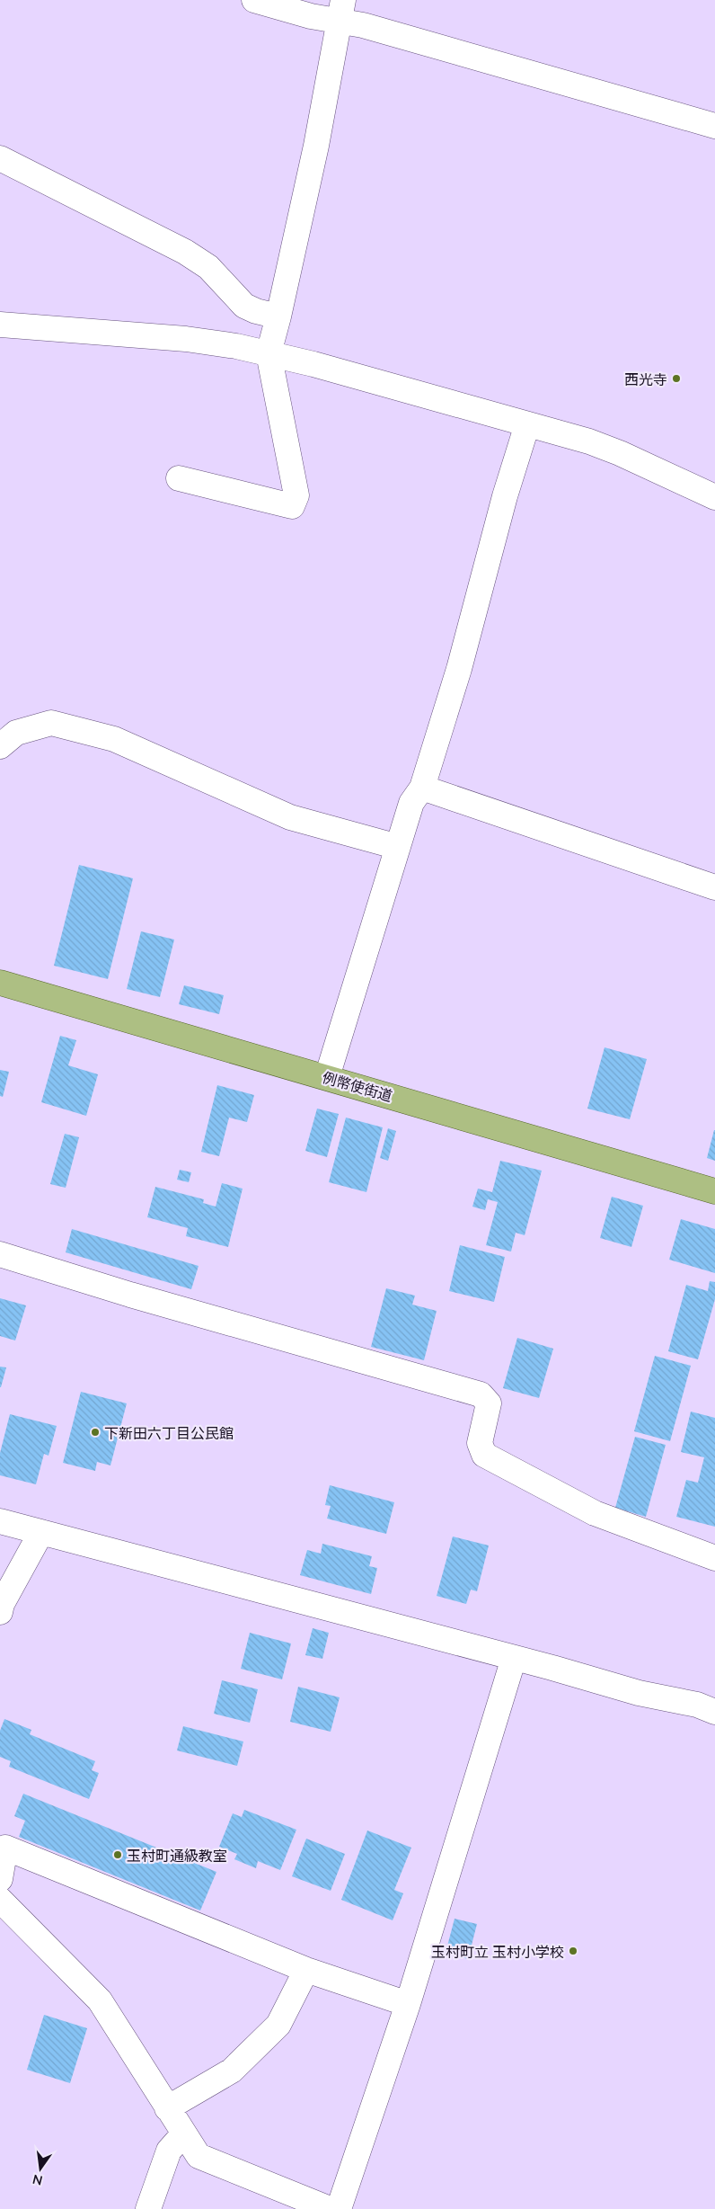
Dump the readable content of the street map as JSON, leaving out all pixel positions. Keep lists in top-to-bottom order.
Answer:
{
  "streets": {
    "main road": ["例幣使街道"]
  },
  "places": [
    "西光寺",
    "下新田六丁目公民館",
    "玉村町通級教室",
    "玉村町立 玉村小学校"
  ],
  "north": "bottom"
}
